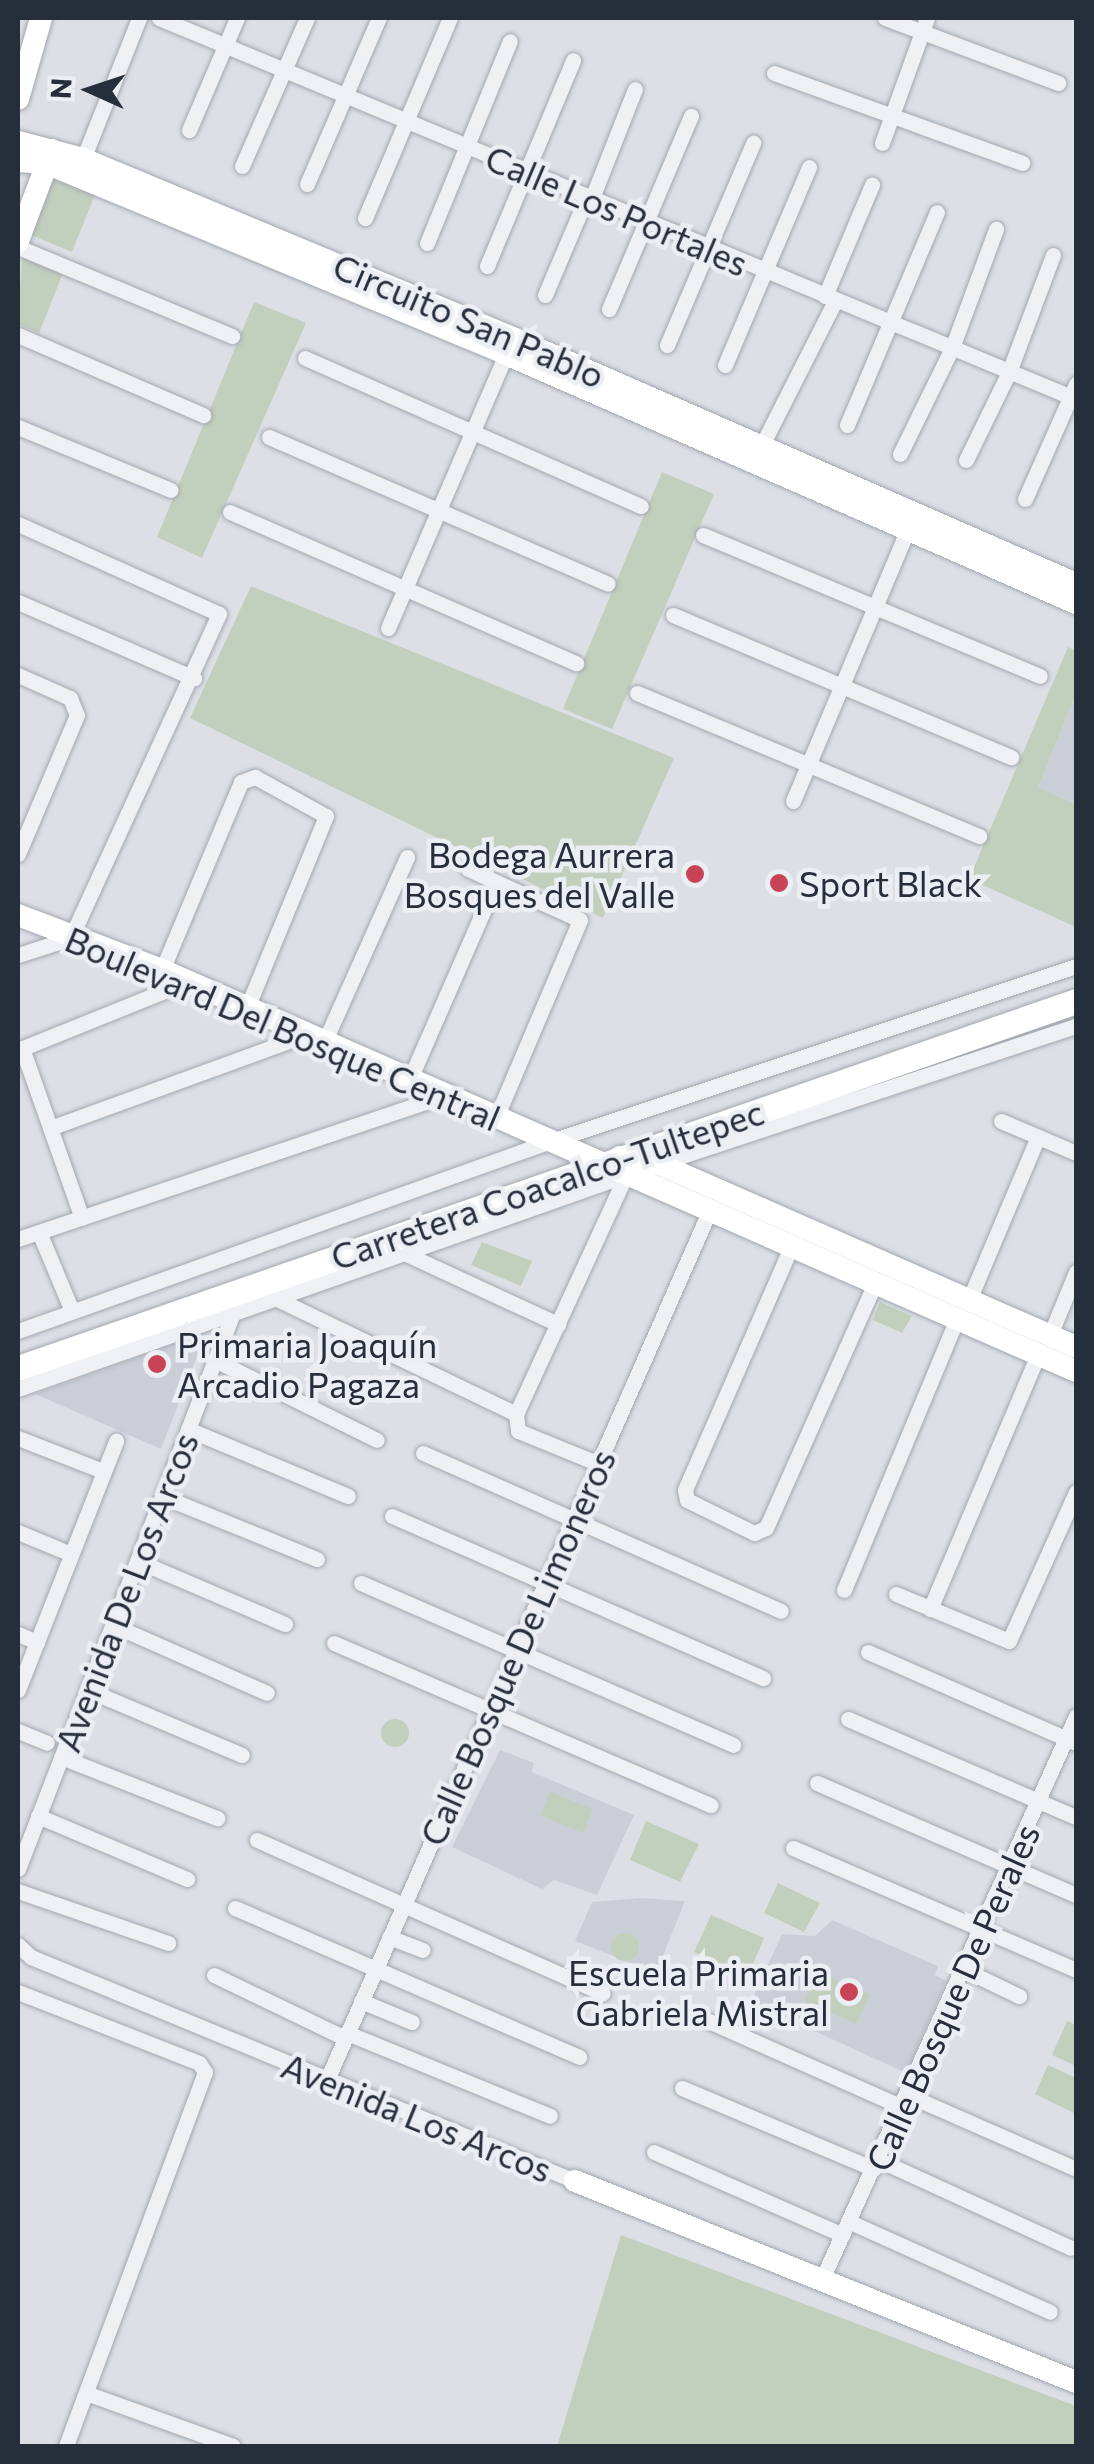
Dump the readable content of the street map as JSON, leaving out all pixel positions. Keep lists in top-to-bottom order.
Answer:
{
  "streets": {
    "main road": ["Carretera Coacalco-Tultepec"],
    "street": [
      "Calle Los Portales",
      "Circuito San Pablo",
      "Boulevard Del Bosque Central",
      "Avenida De Los Arcos",
      "Calle Bosque De Limoneros",
      "Calle Bosque De Perales",
      "Avenida Los Arcos"
    ]
  },
  "crossings": [
    ["Boulevard Del Bosque Central", "Carretera Coacalco-Tultepec"],
    ["Boulevard Del Bosque Central", "Calle Bosque De Limoneros"],
    ["Calle Bosque De Limoneros", "Avenida Los Arcos"],
    ["Calle Bosque De Perales", "Avenida Los Arcos"]
  ],
  "places": [
    "Bodega Aurrera Bosques del Valle",
    "Sport Black",
    "Primaria Joaquín Arcadio Pagaza",
    "Escuela Primaria Gabriela Mistral"
  ],
  "north": "left"
}
